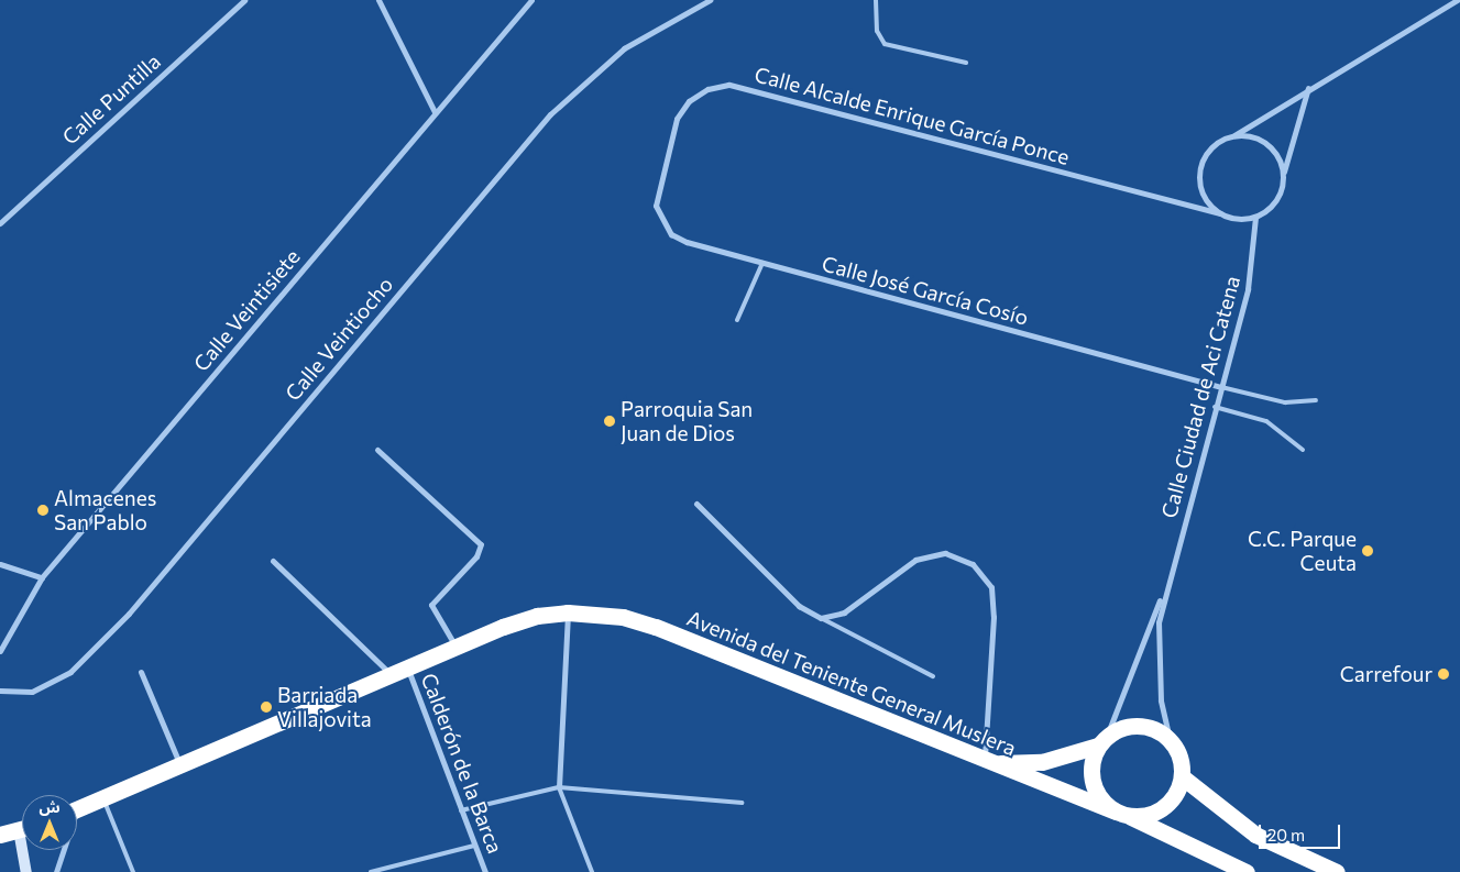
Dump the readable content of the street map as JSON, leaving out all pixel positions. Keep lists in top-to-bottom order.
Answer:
{
  "streets": {
    "highway": ["Avenida del Teniente General Muslera"],
    "street": [
      "Calle Puntilla",
      "Calle Alcalde Enrique García Ponce",
      "Calle José García Cosío",
      "Calle Veintisiete",
      "Calle Veintiocho",
      "Calle Ciudad de Aci Catena",
      "Calderón de la Barca"
    ]
  },
  "crossings": [
    ["Calle Alcalde Enrique García Ponce", "Calle José García Cosío"],
    ["Calle Alcalde Enrique García Ponce", "Calle Ciudad de Aci Catena"],
    ["Calle José García Cosío", "Calle Ciudad de Aci Catena"],
    ["Calle Ciudad de Aci Catena", "Avenida del Teniente General Muslera"],
    ["Avenida del Teniente General Muslera", "Calderón de la Barca"]
  ],
  "places": [
    "Parroquia San Juan de Dios",
    "Almacenes San Pablo",
    "C.C. Parque Ceuta",
    "Carrefour",
    "Barriada Villajovita"
  ],
  "scale_bar": "20 m",
  "north": "top"
}
